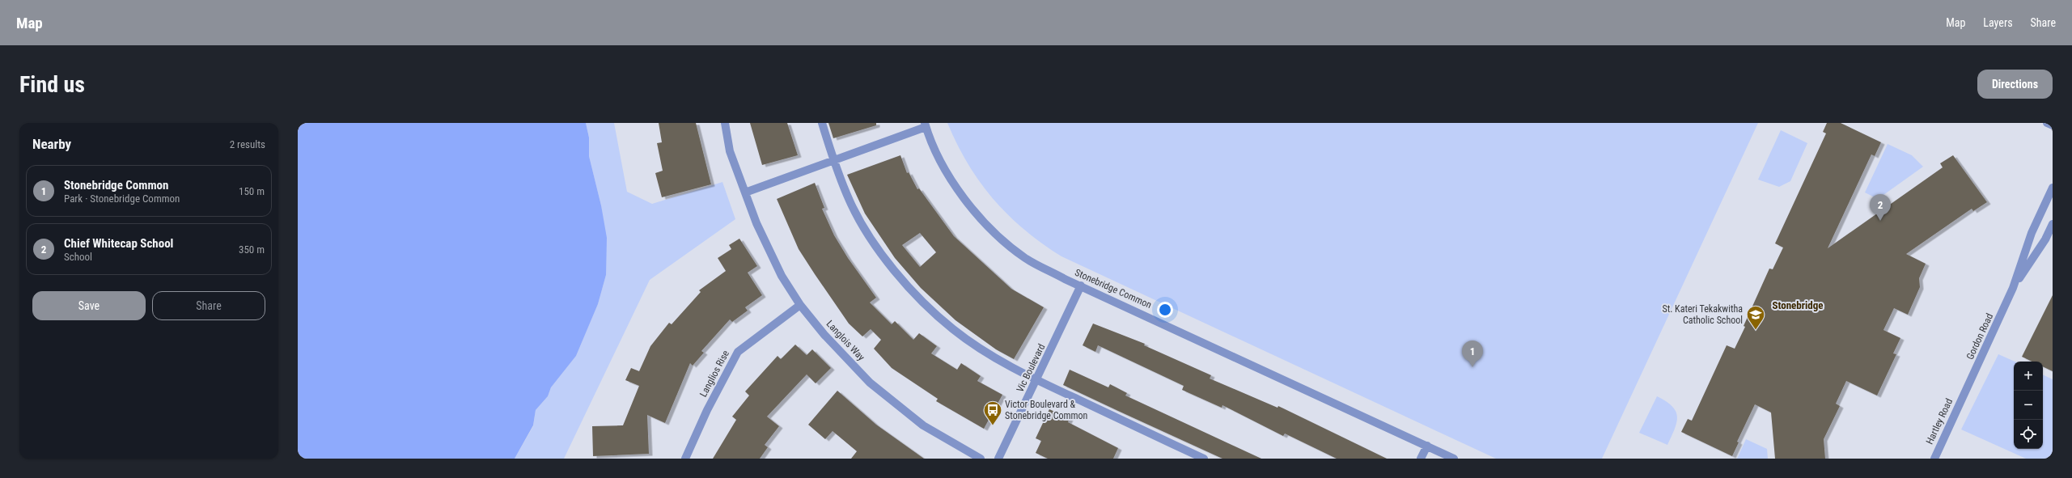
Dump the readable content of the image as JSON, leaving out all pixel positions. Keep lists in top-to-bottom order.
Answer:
{
  "streets": {
    "street": [
      "Stonebridge Common",
      "Gordon Road",
      "Langlois Way",
      "Vic Boulevard",
      "Langlios Rise",
      "Hartley Road"
    ]
  },
  "crossings": [
    ["Stonebridge Common", "Vic Boulevard"],
    ["Gordon Road", "Hartley Road"],
    ["Langlois Way", "Langlios Rise"]
  ],
  "districts": ["Stonebridge"],
  "places": {
    "school or university": ["St. Kateri Tekakwitha Catholic School"],
    "bus stop": ["Victor Boulevard & Stonebridge Common"]
  },
  "page": {
    "header": "Map",
    "nav": ["Map", "Layers", "Share"],
    "buttons": [
      "Directions",
      ["Save", "Share"]
    ],
    "title": "Find us",
    "heading": ["Nearby", "2 results"],
    "list": [
      {
        "mark": "1",
        "name": "Stonebridge Common",
        "note": "Park · Stonebridge Common",
        "value": "150 m"
      },
      {
        "mark": "2",
        "name": "Chief Whitecap School",
        "note": "School",
        "value": "350 m"
      }
    ],
    "pins": ["2", "1"],
    "map_buttons": ["+", "−"]
  }
}
